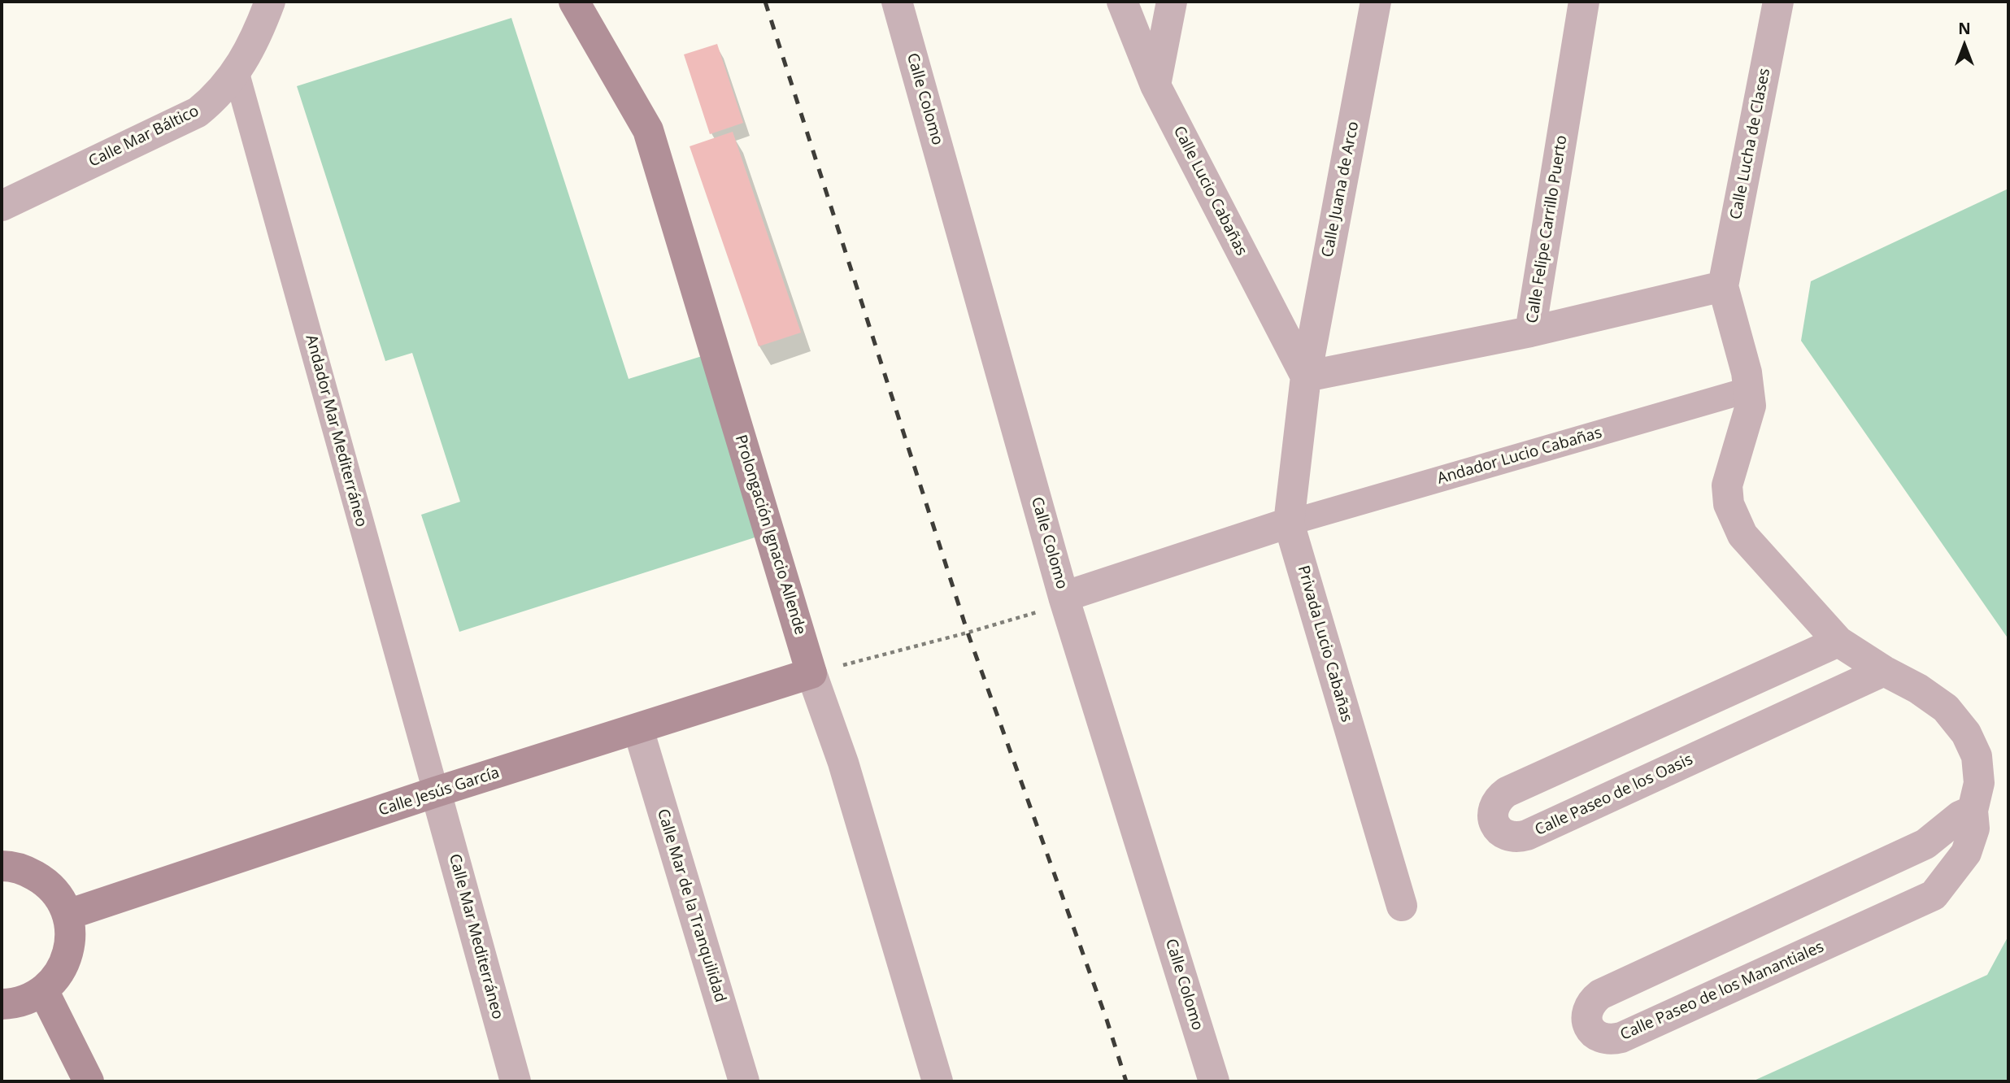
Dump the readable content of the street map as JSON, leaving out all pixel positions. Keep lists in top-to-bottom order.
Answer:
{
  "streets": {
    "main road": ["Prolongación Ignacio Allende", "Calle Jesús García"],
    "street": [
      "Calle Colomo",
      "Calle Mar Báltico",
      "Calle Lucha de Clases",
      "Calle Juana de Arco",
      "Calle Lucio Cabañas",
      "Calle Felipe Carrillo Puerto",
      "Andador Mar Mediterráneo",
      "Andador Lucio Cabañas",
      "Privada Lucio Cabañas",
      "Calle Paseo de los Oasis",
      "Calle Mar de la Tranquilidad",
      "Calle Mar Mediterráneo",
      "Calle Paseo de los Manantiales"
    ]
  },
  "crossings": [
    ["Calle Mar Báltico", "Andador Mar Mediterráneo"],
    ["Calle Lucha de Clases", "Calle Paseo de los Manantiales"],
    ["Calle Juana de Arco", "Calle Lucio Cabañas"],
    ["Calle Juana de Arco", "Calle Felipe Carrillo Puerto"],
    ["Calle Juana de Arco", "Privada Lucio Cabañas"],
    ["Calle Lucio Cabañas", "Calle Felipe Carrillo Puerto"],
    ["Calle Lucio Cabañas", "Privada Lucio Cabañas"],
    ["Calle Felipe Carrillo Puerto", "Privada Lucio Cabañas"],
    ["Andador Mar Mediterráneo", "Calle Jesús García"],
    ["Andador Mar Mediterráneo", "Calle Mar Mediterráneo"],
    ["Andador Lucio Cabañas", "Privada Lucio Cabañas"],
    ["Andador Lucio Cabañas", "Calle Paseo de los Manantiales"],
    ["Prolongación Ignacio Allende", "Calle Jesús García"],
    ["Calle Jesús García", "Calle Mar de la Tranquilidad"],
    ["Calle Jesús García", "Calle Mar Mediterráneo"],
    ["Calle Paseo de los Oasis", "Calle Paseo de los Manantiales"]
  ],
  "north": "top"
}
